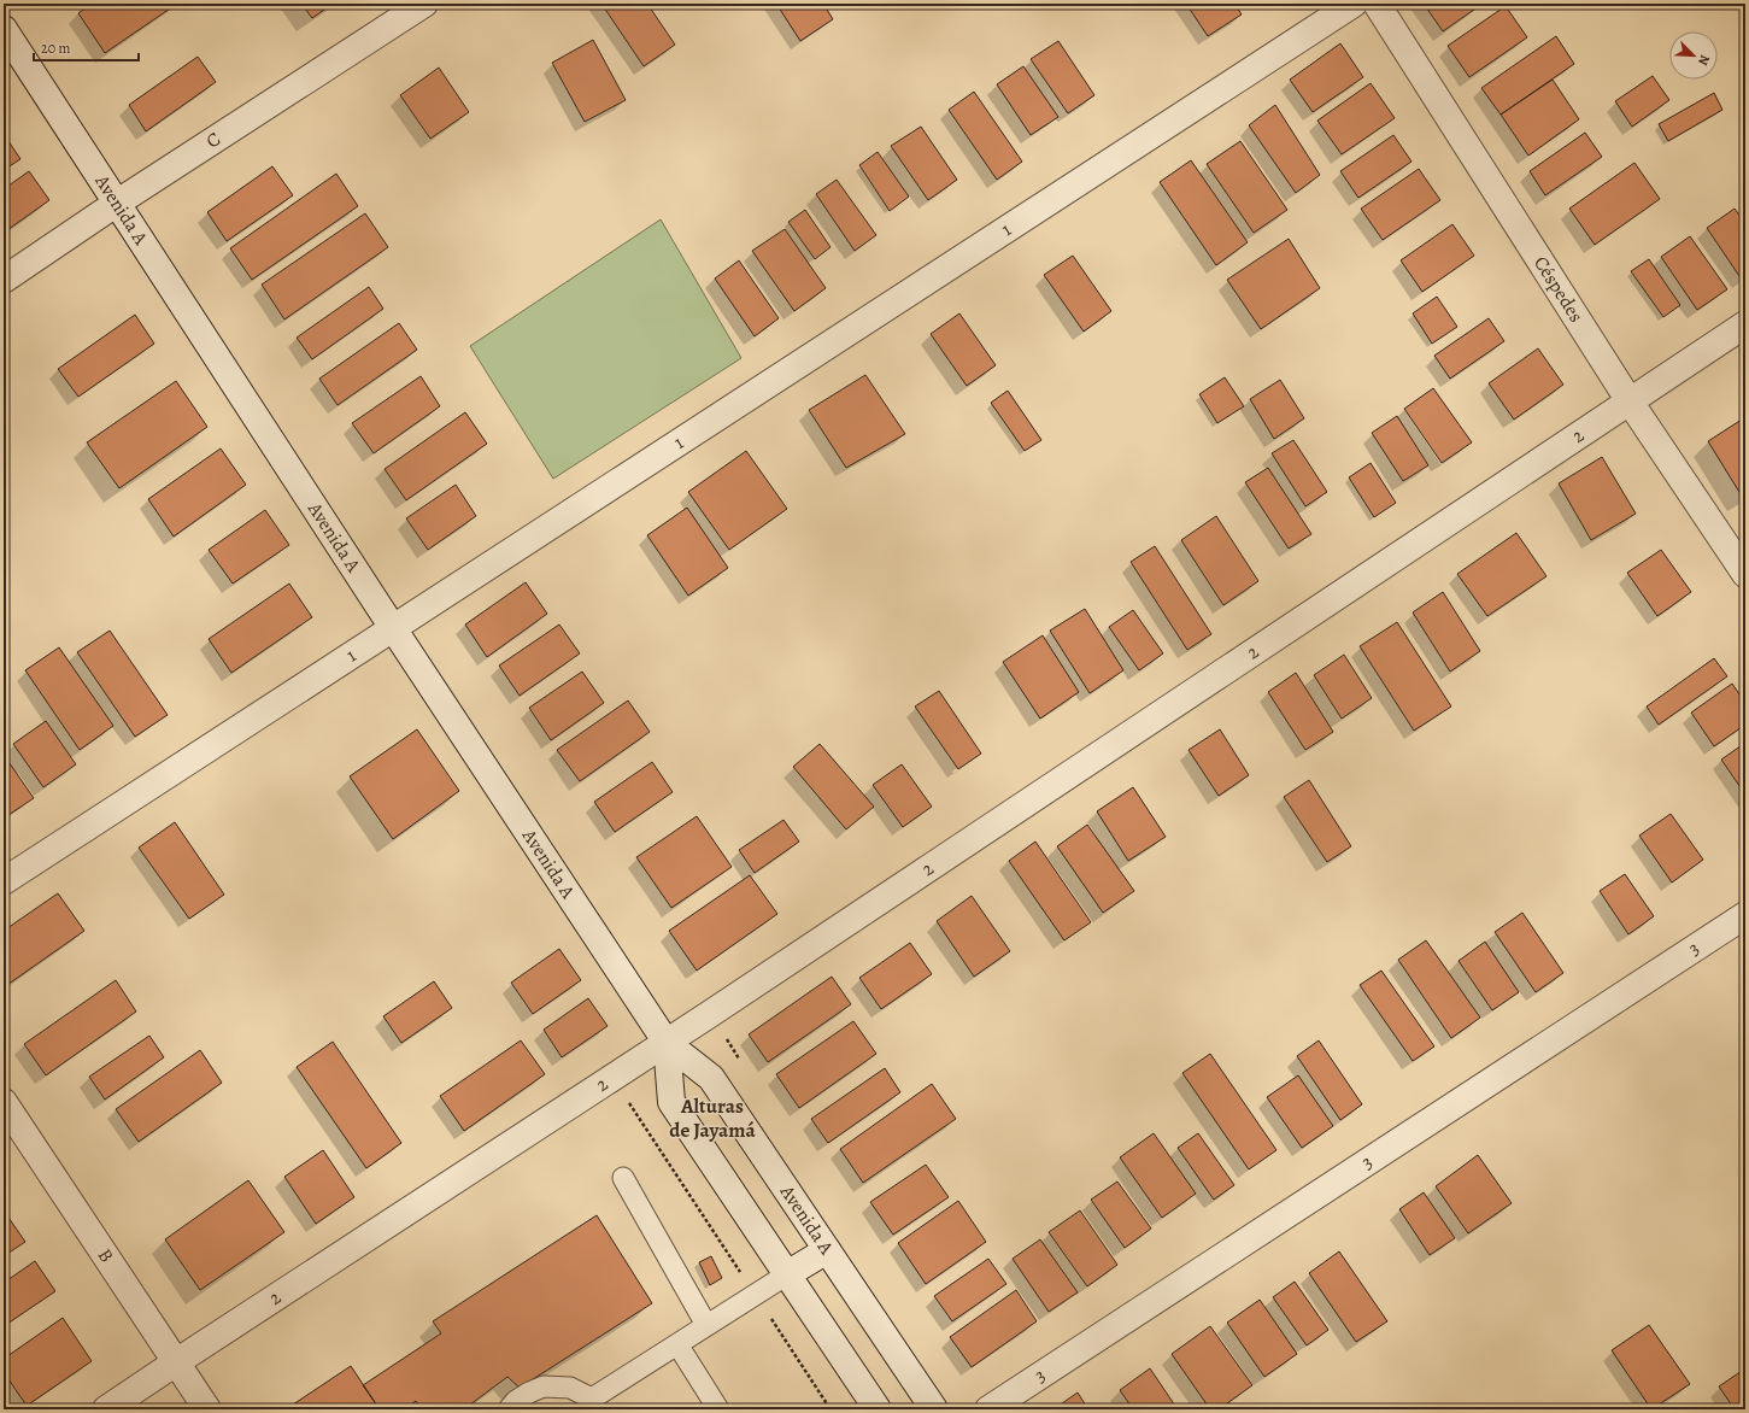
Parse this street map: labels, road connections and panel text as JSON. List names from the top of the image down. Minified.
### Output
{"streets":{"street":["C","Avenida A","1","Céspedes","2","3","B"]},"crossings":[["C","Avenida A"],["Avenida A","1"],["Avenida A","2"],["Céspedes","2"],["2","B"]],"districts":["Alturas de Jayamá"],"scale_bar":"20 m","north":"bottom right"}
